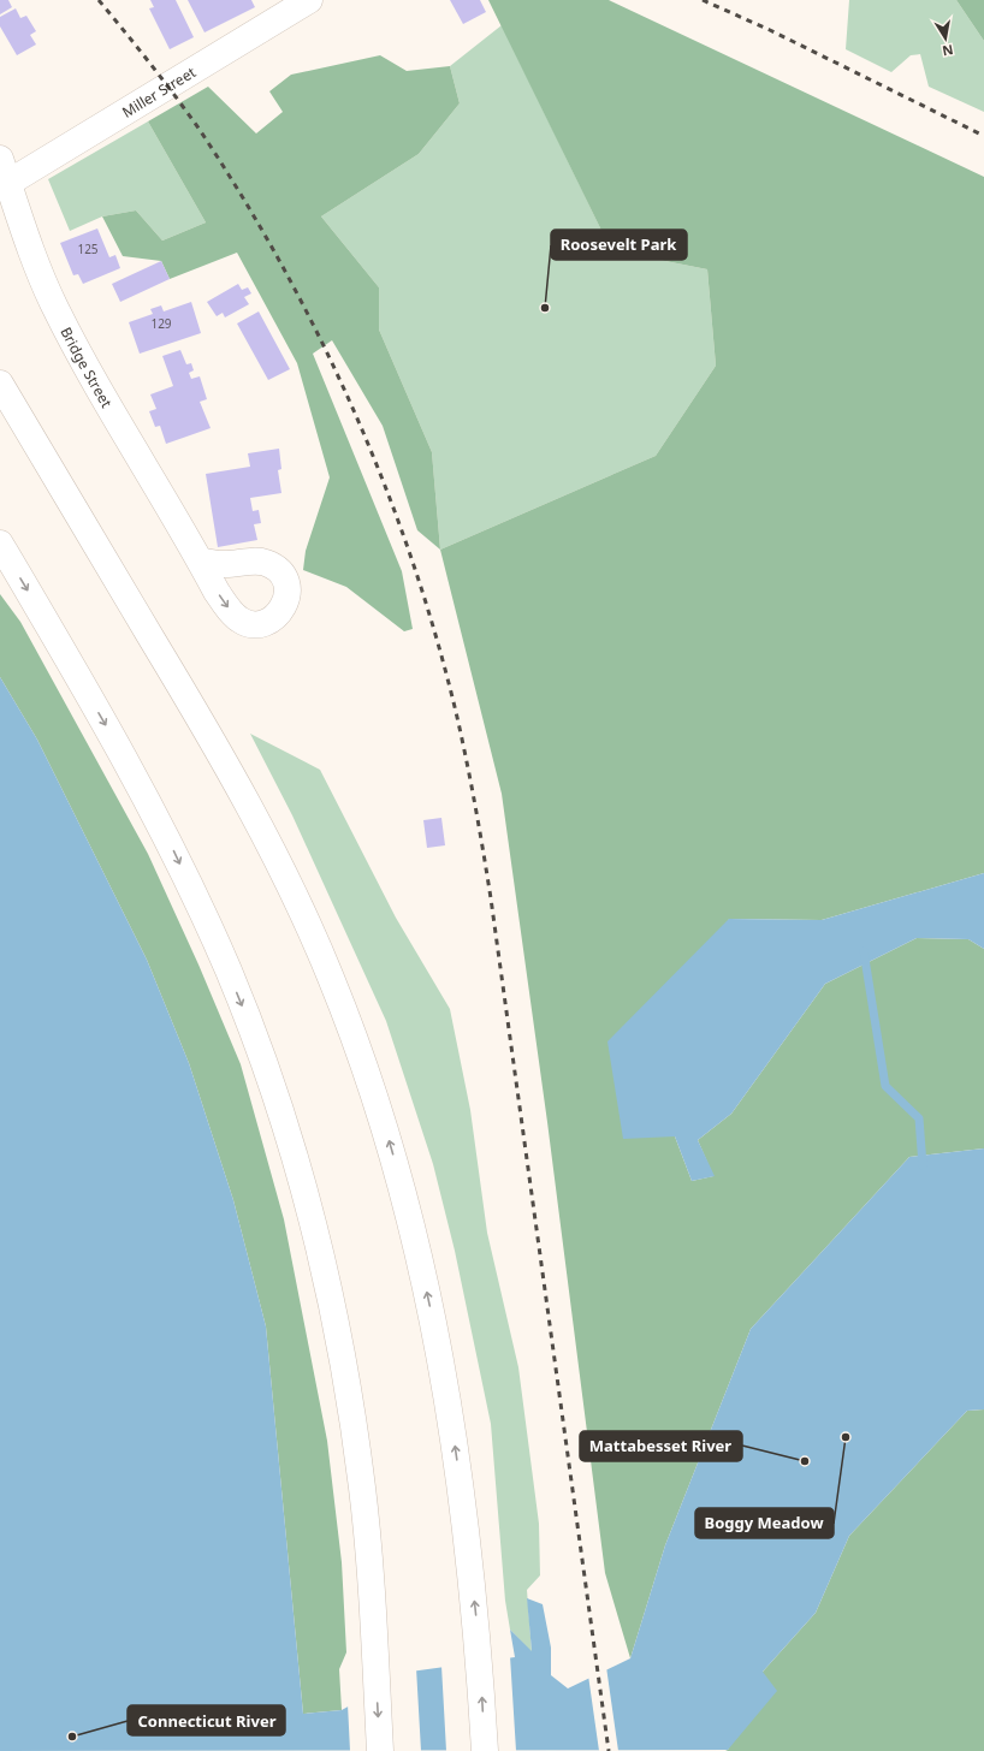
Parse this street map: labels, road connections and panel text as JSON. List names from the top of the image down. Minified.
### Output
{"streets":{"main road":["Miller Street","Bridge Street"]},"crossings":[["Miller Street","Bridge Street"]],"places":["Roosevelt Park","Boggy Meadow","Mattabesset River","Connecticut River"],"house_numbers":["125","129"],"north":"bottom"}
